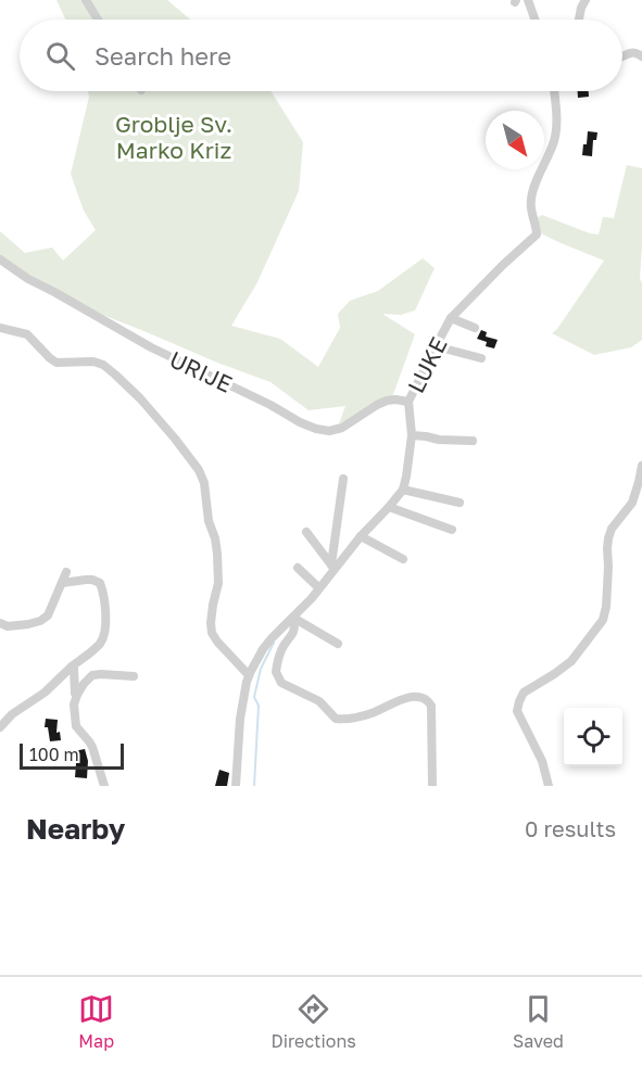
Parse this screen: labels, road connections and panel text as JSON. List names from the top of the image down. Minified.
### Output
{"streets":{"street":["LUKE","URIJE"]},"crossings":[["LUKE","URIJE"]],"parks":["Groblje Sv. Marko Kriz"],"scale_bar":"100 m","north":"bottom right","page":{"search":"Search here","scale":"100 m","heading":["Nearby","0 results"],"nav":["Map","Directions","Saved"]}}
